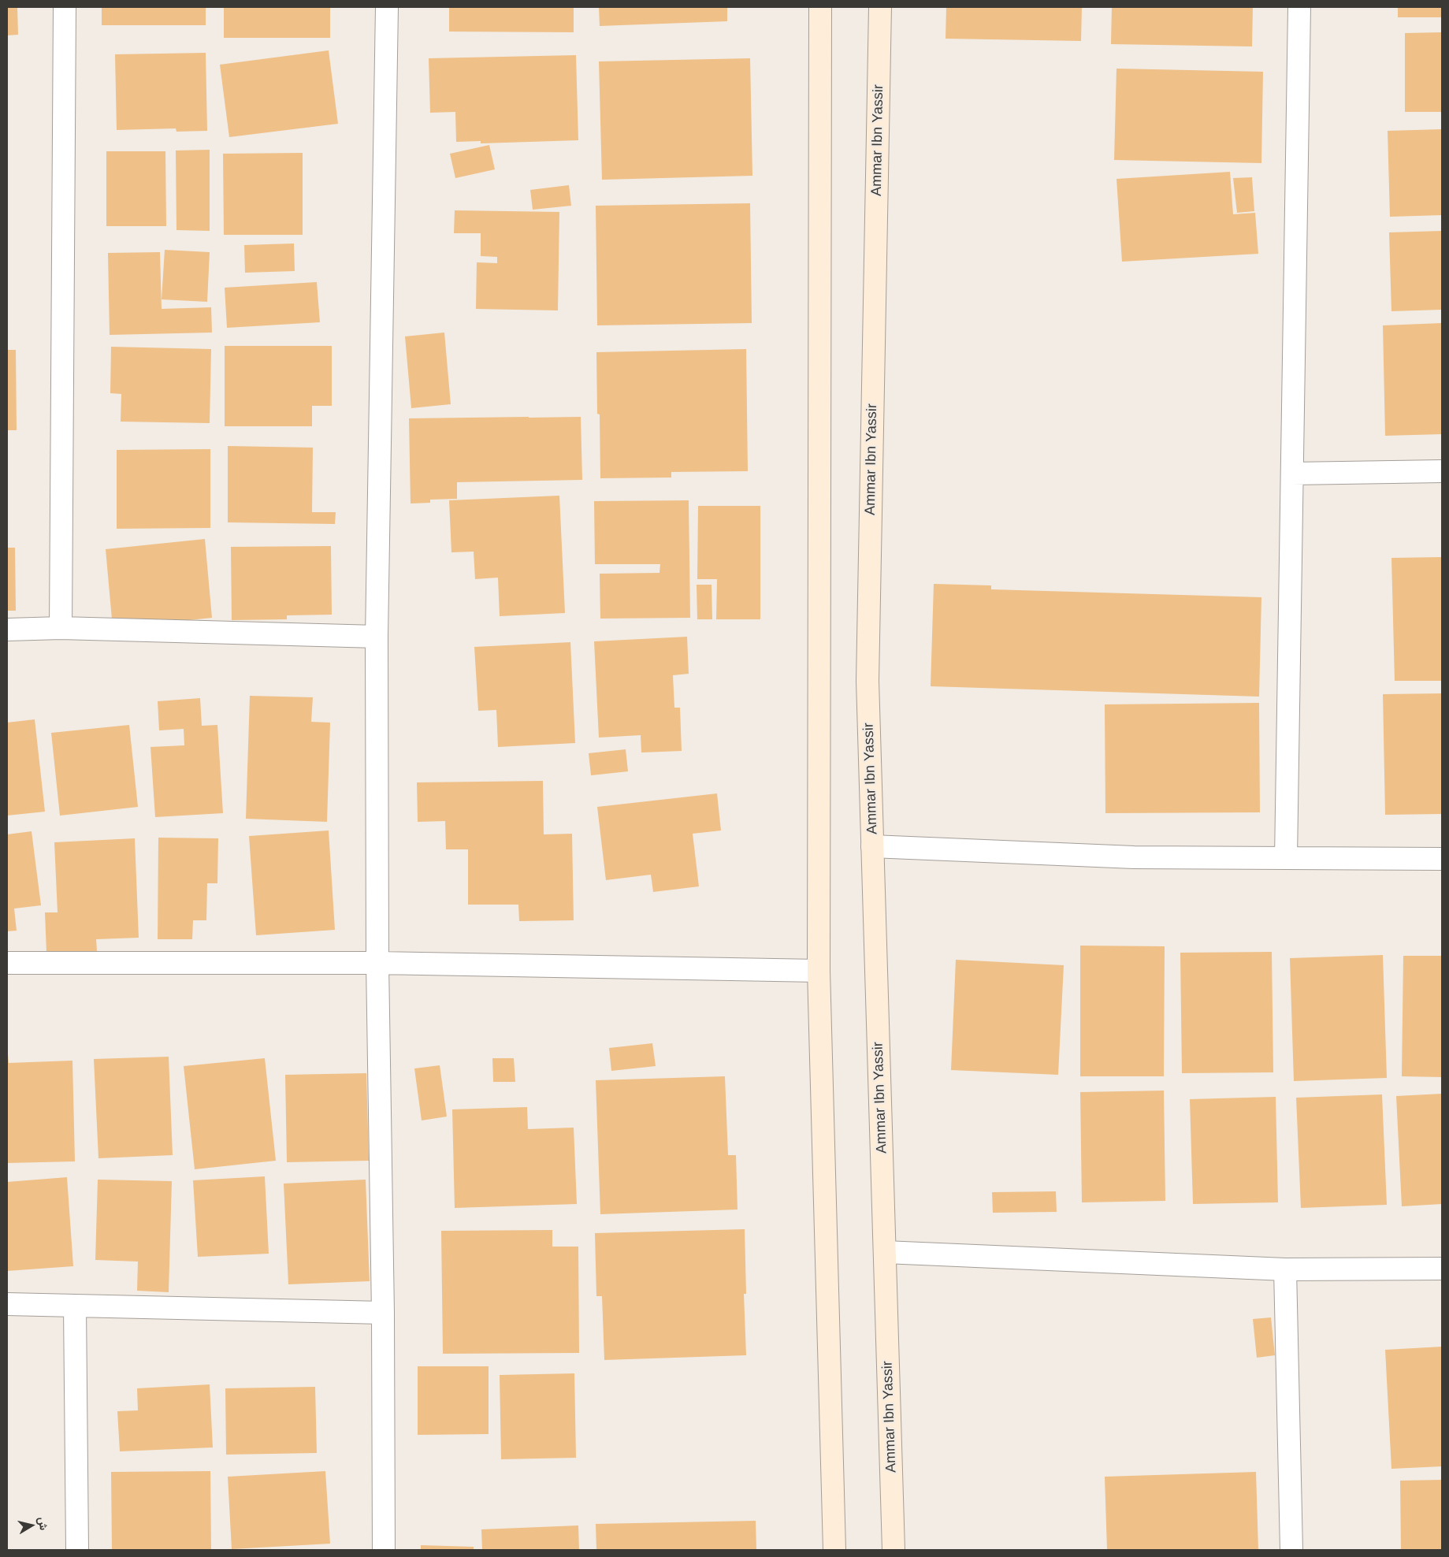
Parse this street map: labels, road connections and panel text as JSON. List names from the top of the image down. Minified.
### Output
{"streets":{"street":["Ammar Ibn Yassir"]},"north":"right"}
